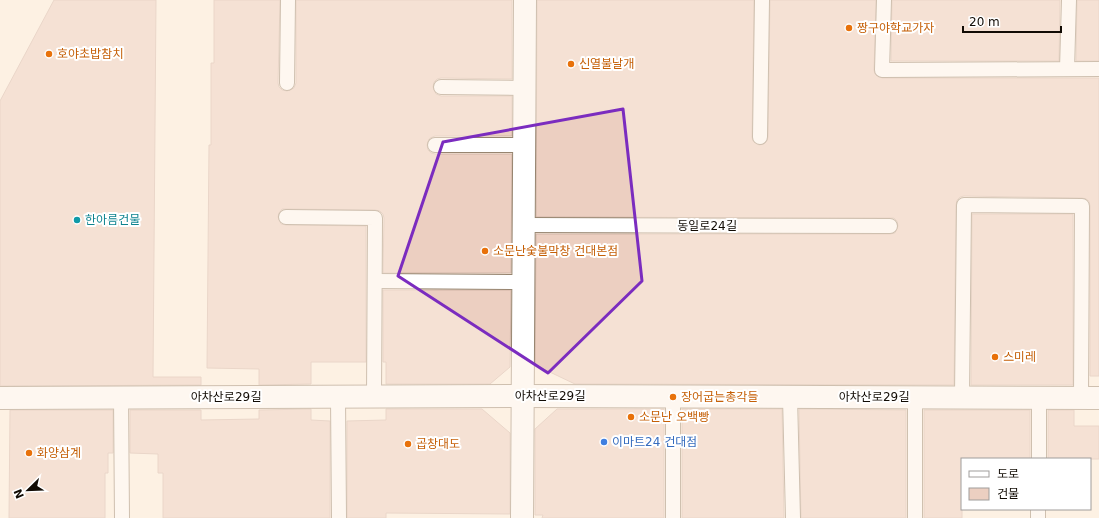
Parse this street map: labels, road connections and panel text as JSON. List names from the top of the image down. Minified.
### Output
{"streets":{"street":["아차산로29길"],"lane":["동일로24길"]},"places":["짱구야학교가자","호야초밥참치","신열불날개","한아름건물","소문난숯불막창 건대본점","스미레","장어굽는총각들","소문난 오백빵","이마트24 건대점","곱창대도","화양삼계"],"legend":["도로","건물"],"scale_bar":"20 m","north":"bottom left"}
